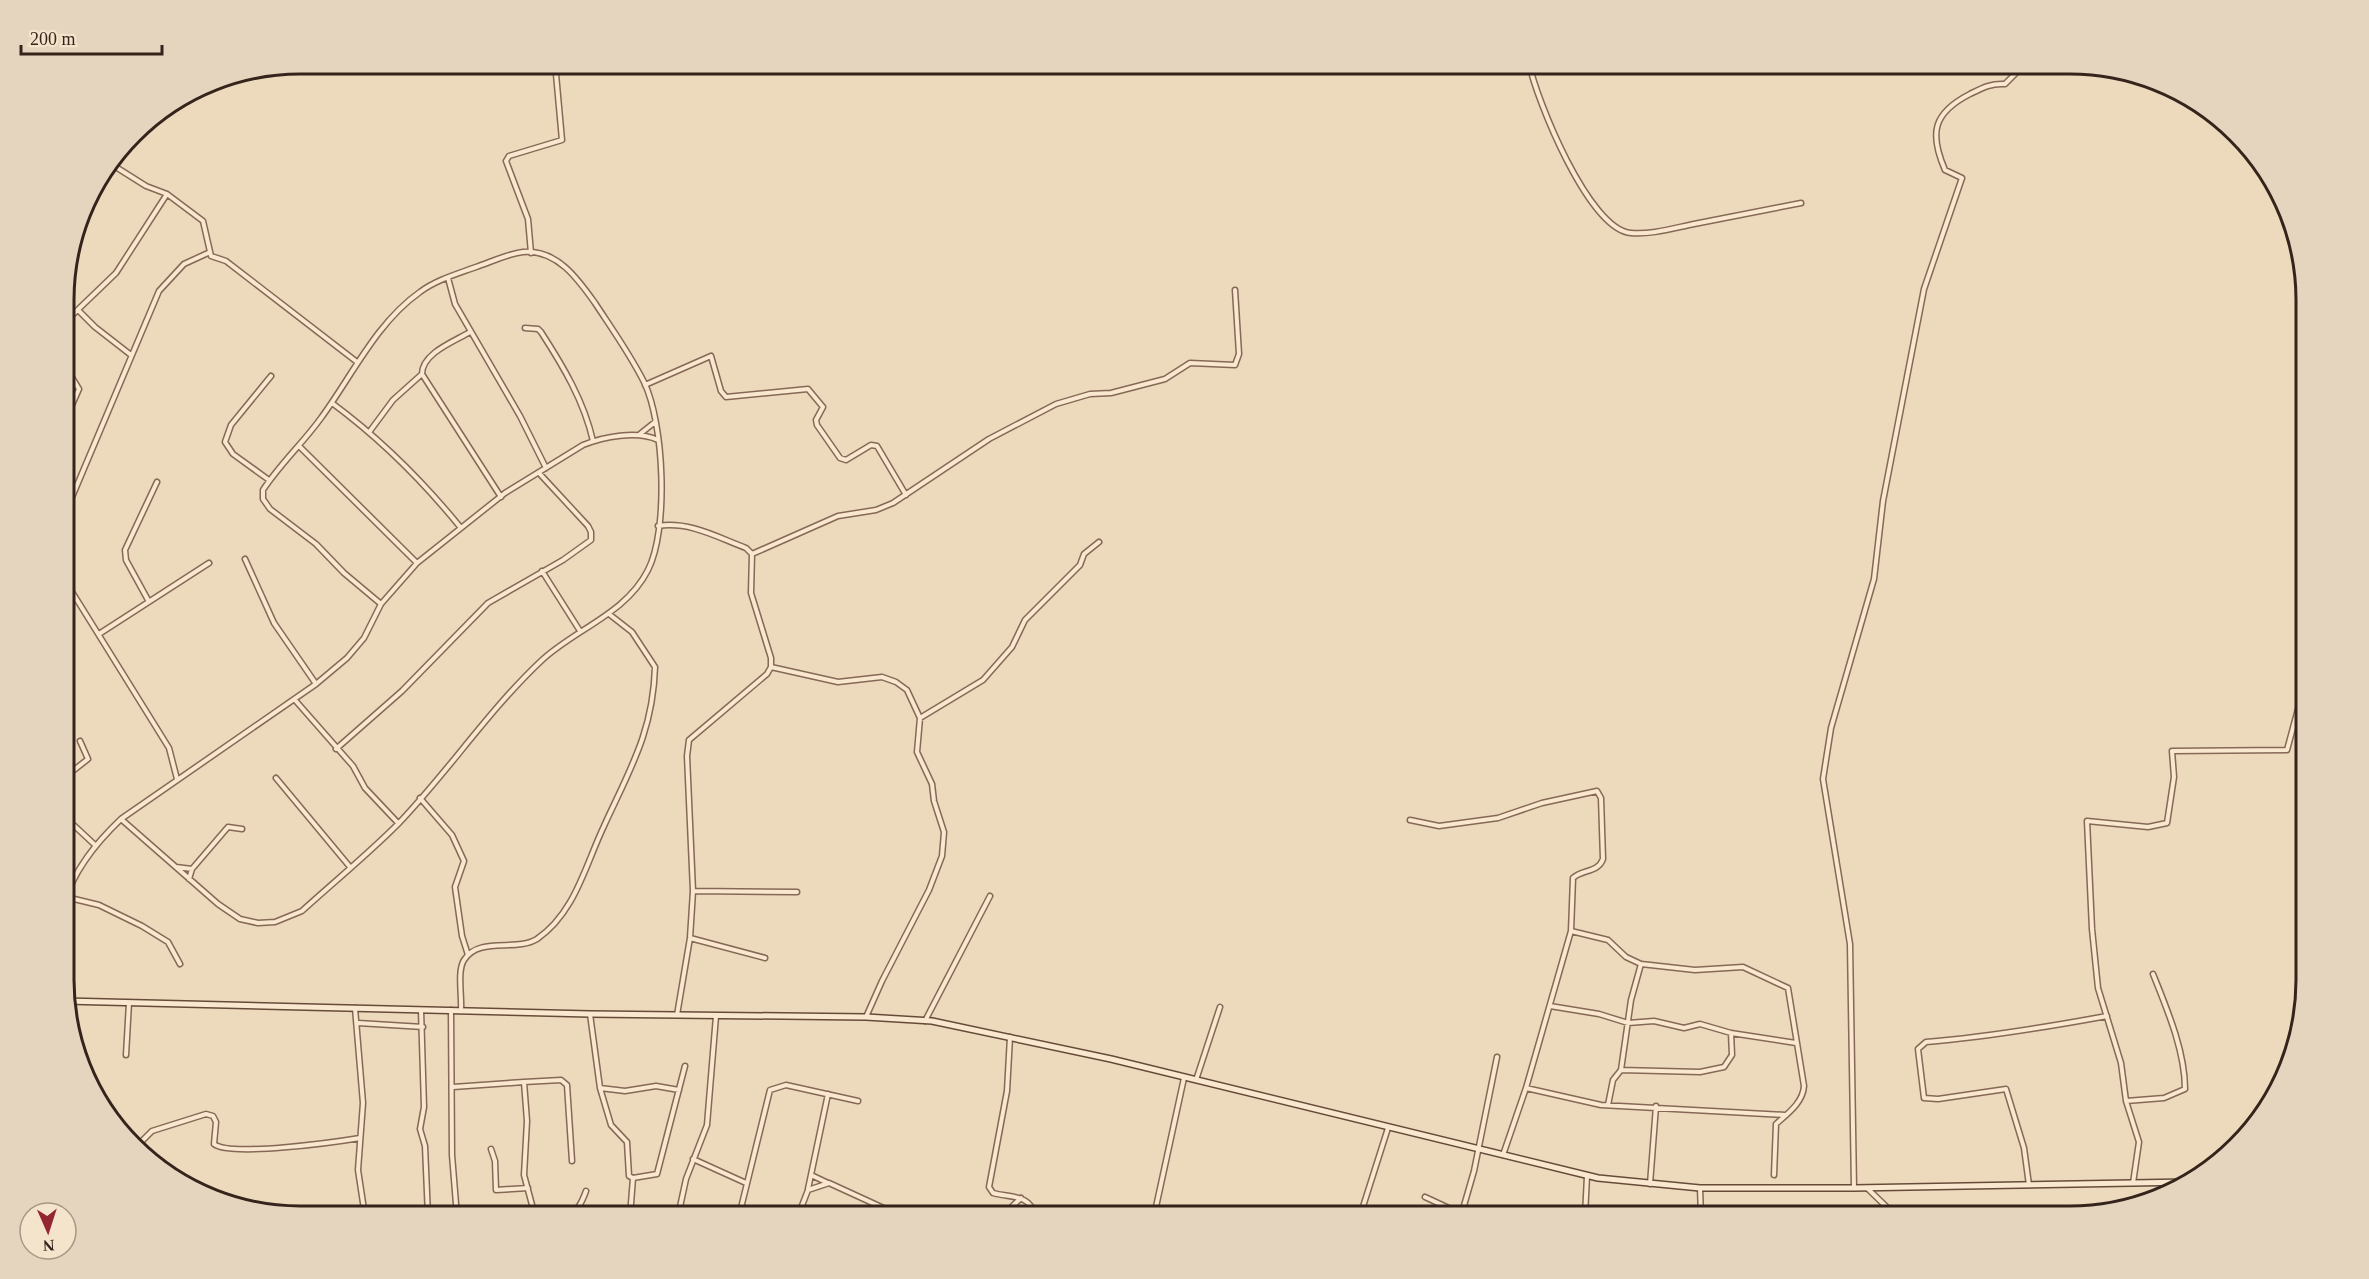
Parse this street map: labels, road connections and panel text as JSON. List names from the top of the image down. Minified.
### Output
{"scale_bar":"200 m","north":"bottom"}
